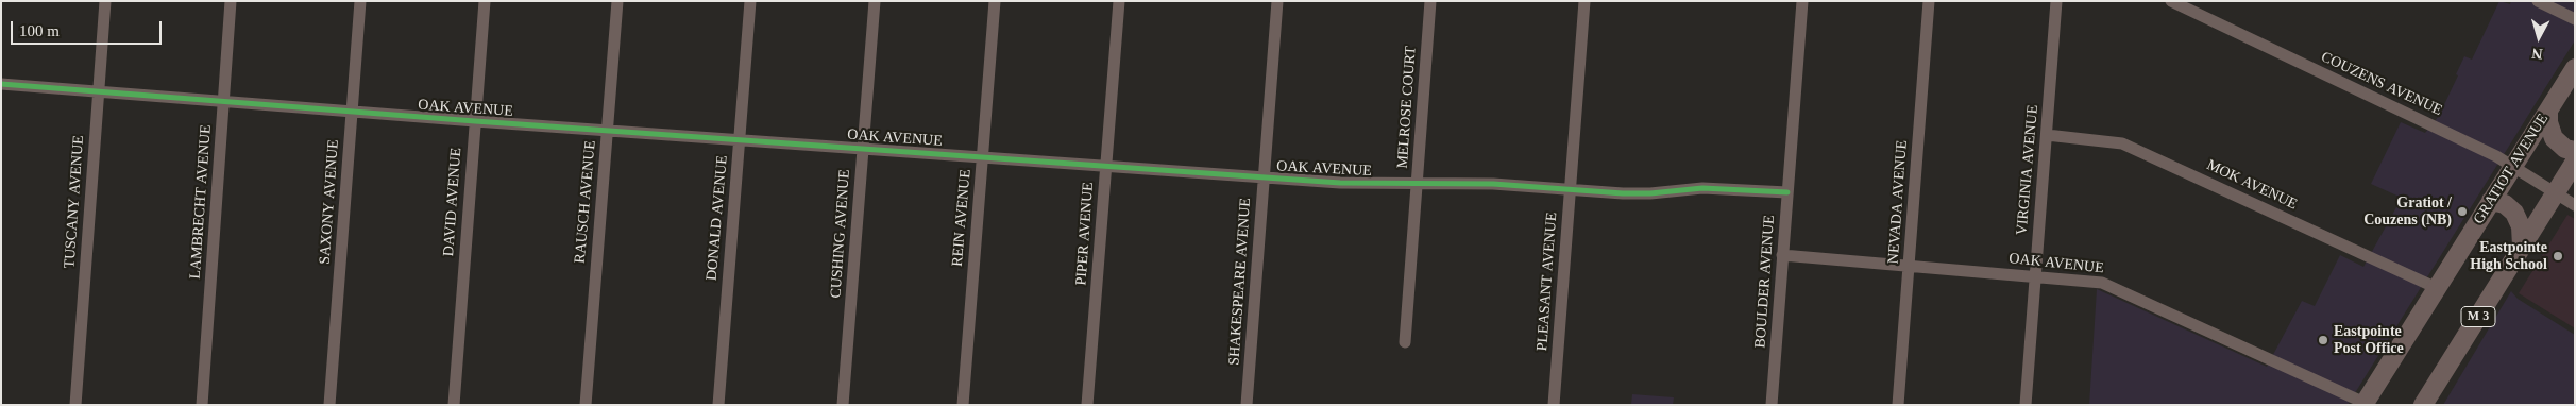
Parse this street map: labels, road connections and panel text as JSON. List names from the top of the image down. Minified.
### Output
{"streets":{"main road":["GRATIOT AVENUE","M 3"],"street":["COUZENS AVENUE","MELROSE COURT","OAK AVENUE","VIRGINIA AVENUE","MOK AVENUE","TUSCANY AVENUE","LAMBRECHT AVENUE","SAXONY AVENUE","DAVID AVENUE","RAUSCH AVENUE","NEVADA AVENUE","DONALD AVENUE","REIN AVENUE","CUSHING AVENUE","PIPER AVENUE","SHAKESPEARE AVENUE","PLEASANT AVENUE","BOULDER AVENUE"]},"crossings":[["COUZENS AVENUE","GRATIOT AVENUE"],["COUZENS AVENUE","M 3"],["MELROSE COURT","OAK AVENUE"],["OAK AVENUE","GRATIOT AVENUE"],["OAK AVENUE","VIRGINIA AVENUE"],["OAK AVENUE","TUSCANY AVENUE"],["OAK AVENUE","LAMBRECHT AVENUE"],["OAK AVENUE","SAXONY AVENUE"],["OAK AVENUE","DAVID AVENUE"],["OAK AVENUE","RAUSCH AVENUE"],["OAK AVENUE","NEVADA AVENUE"],["OAK AVENUE","DONALD AVENUE"],["OAK AVENUE","REIN AVENUE"],["OAK AVENUE","CUSHING AVENUE"],["OAK AVENUE","PIPER AVENUE"],["OAK AVENUE","SHAKESPEARE AVENUE"],["OAK AVENUE","PLEASANT AVENUE"],["OAK AVENUE","BOULDER AVENUE"],["GRATIOT AVENUE","MOK AVENUE"],["VIRGINIA AVENUE","MOK AVENUE"]],"places":["Gratiot / Couzens (NB)","Eastpointe High School","Eastpointe Post Office"],"scale_bar":"100 m","north":"bottom"}
